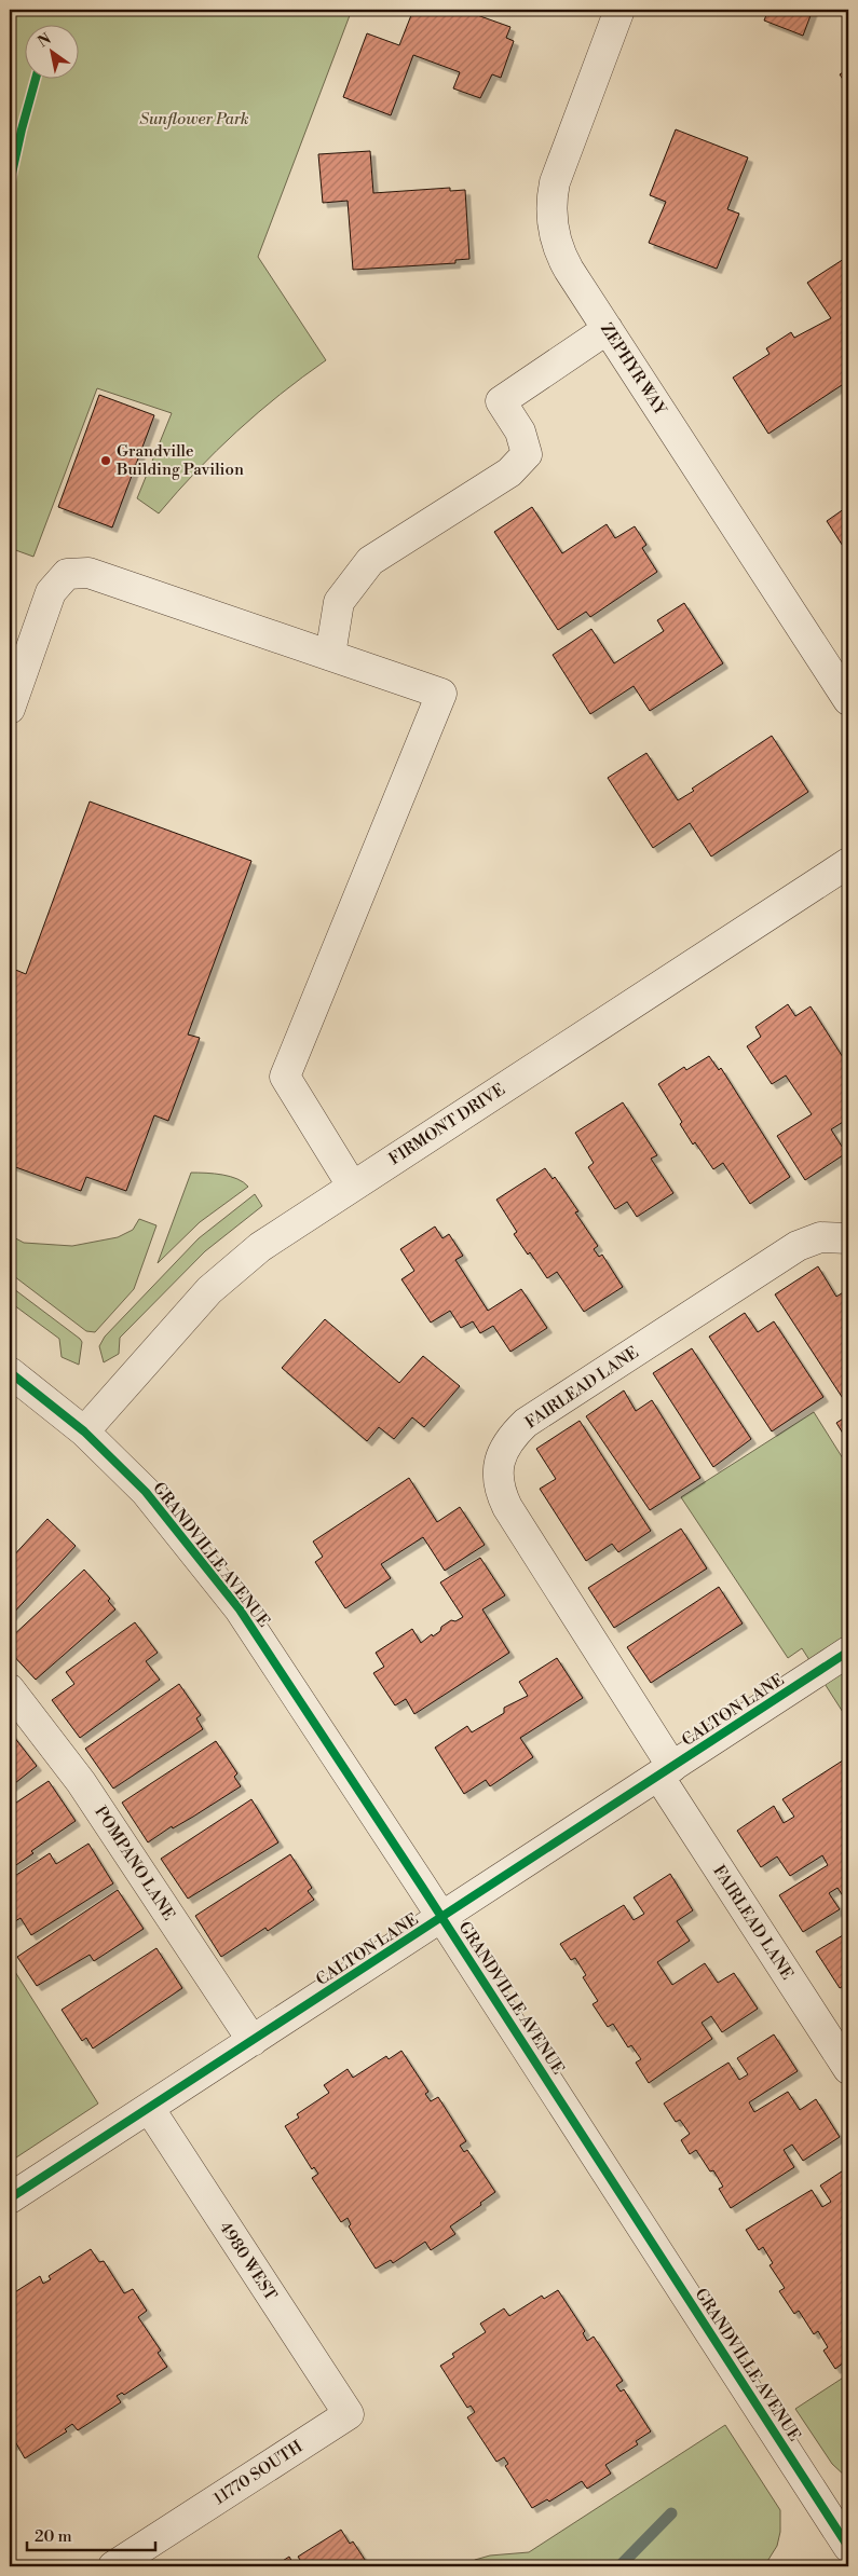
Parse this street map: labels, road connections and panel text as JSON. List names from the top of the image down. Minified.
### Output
{"streets":{"street":["ZEPHYR WAY","FIRMONT DRIVE","FAIRLEAD LANE","GRANDVILLE AVENUE","CALTON LANE","POMPANO LANE","4980 WEST","11770 SOUTH"]},"crossings":[["FIRMONT DRIVE","GRANDVILLE AVENUE"],["FAIRLEAD LANE","CALTON LANE"],["GRANDVILLE AVENUE","CALTON LANE"],["CALTON LANE","POMPANO LANE"],["CALTON LANE","4980 WEST"],["4980 WEST","11770 SOUTH"]],"parks":["Sunflower Park"],"places":["Grandville Building Pavilion"],"scale_bar":"20 m","north":"top left"}
